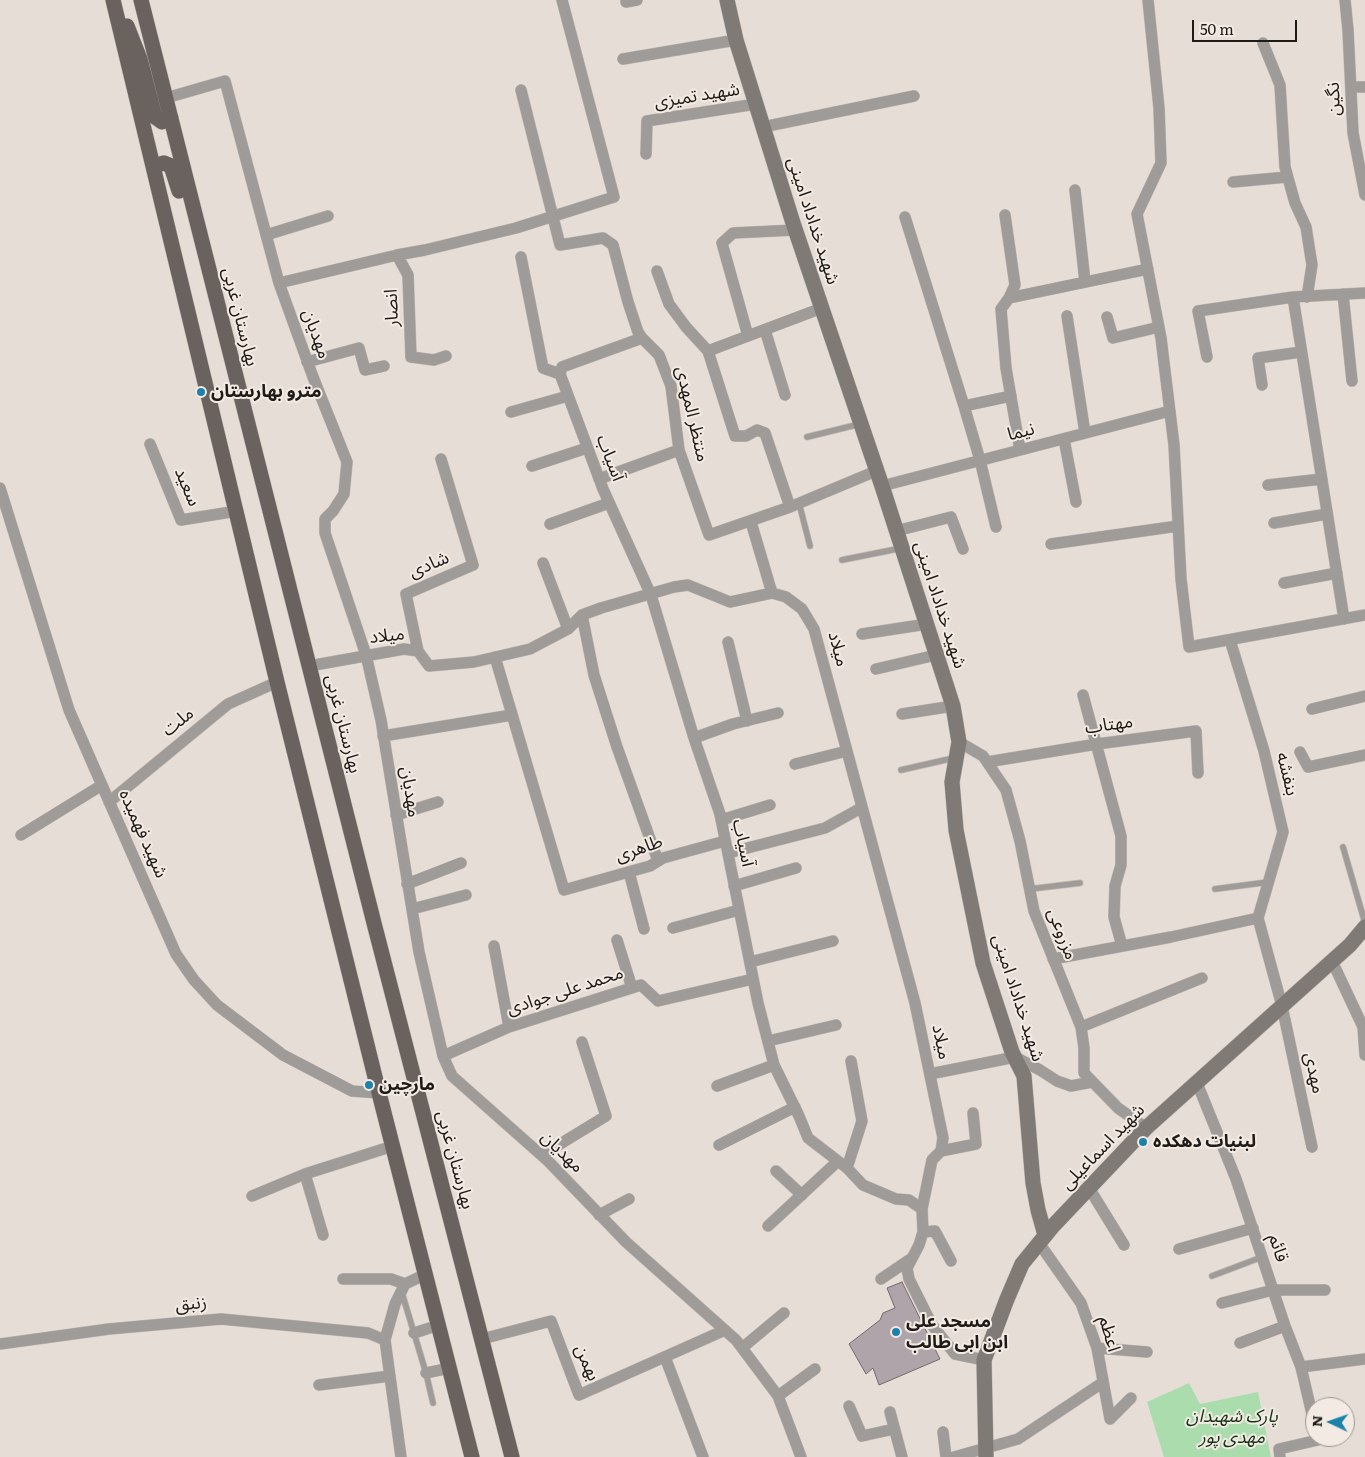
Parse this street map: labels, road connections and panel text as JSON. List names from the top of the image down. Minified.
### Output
{"streets":{"main road":["بهارستان غربی"],"street":["شهید تمیزی","نگین","شهید خداداد امینی","انصار","مهدیان","منتظر المهدی","نیما","آسیاب","سعید","شادی","میلاد","ملت","مهتاب","بنفشه","شهید فهمیده","طاهری","مزروعی","محمد علی جوادی","مهدی","شهید اسماعیلی","قائم","زنبق","اعظم","بهمن"]},"crossings":[["شهید تمیزی","شهید خداداد امینی"],["شهید خداداد امینی","منتظر المهدی"],["شهید خداداد امینی","نیما"],["شهید خداداد امینی","مزروعی"],["شهید خداداد امینی","شهید اسماعیلی"],["شهید خداداد امینی","اعظم"],["بهارستان غربی","مهدیان"],["بهارستان غربی","میلاد"],["بهارستان غربی","بهمن"],["مهدیان","میلاد"],["مهدیان","محمد علی جوادی"],["مهدیان","بهمن"],["آسیاب","میلاد"],["آسیاب","طاهری"],["آسیاب","محمد علی جوادی"],["شادی","میلاد"],["ملت","شهید فهمیده"],["مهتاب","مزروعی"],["بنفشه","مهدی"],["مزروعی","شهید اسماعیلی"],["مهدی","شهید اسماعیلی"],["شهید اسماعیلی","قائم"],["شهید اسماعیلی","اعظم"]],"parks":["پارک شهیدان مهدی پور"],"places":["مترو بهارستان","مارچین","لبنیات دهکده","مسجد علی ابن ابی طالب"],"scale_bar":"50 m","north":"left"}
